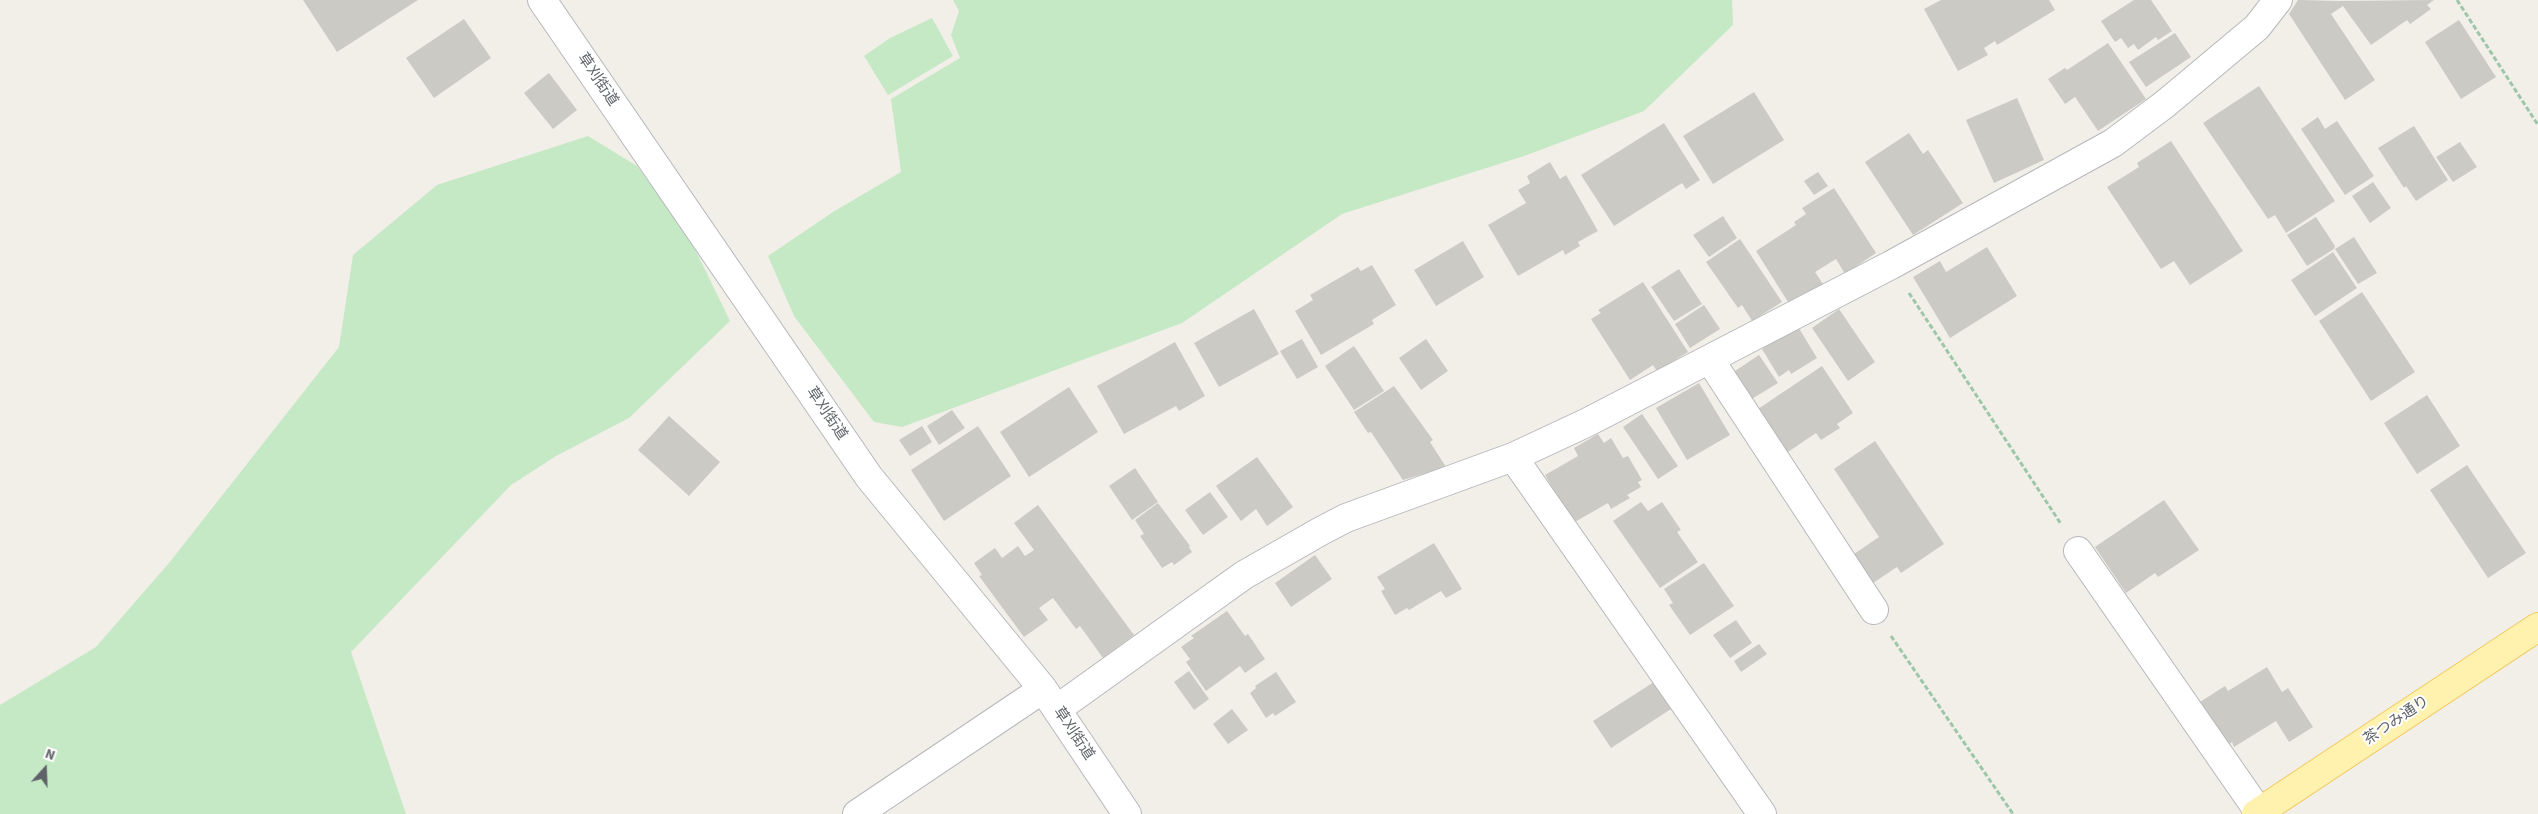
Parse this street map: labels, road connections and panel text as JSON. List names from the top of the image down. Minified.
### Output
{"streets":{"main road":["茶つみ通り"],"street":["草刈街道"]},"north":"top"}
